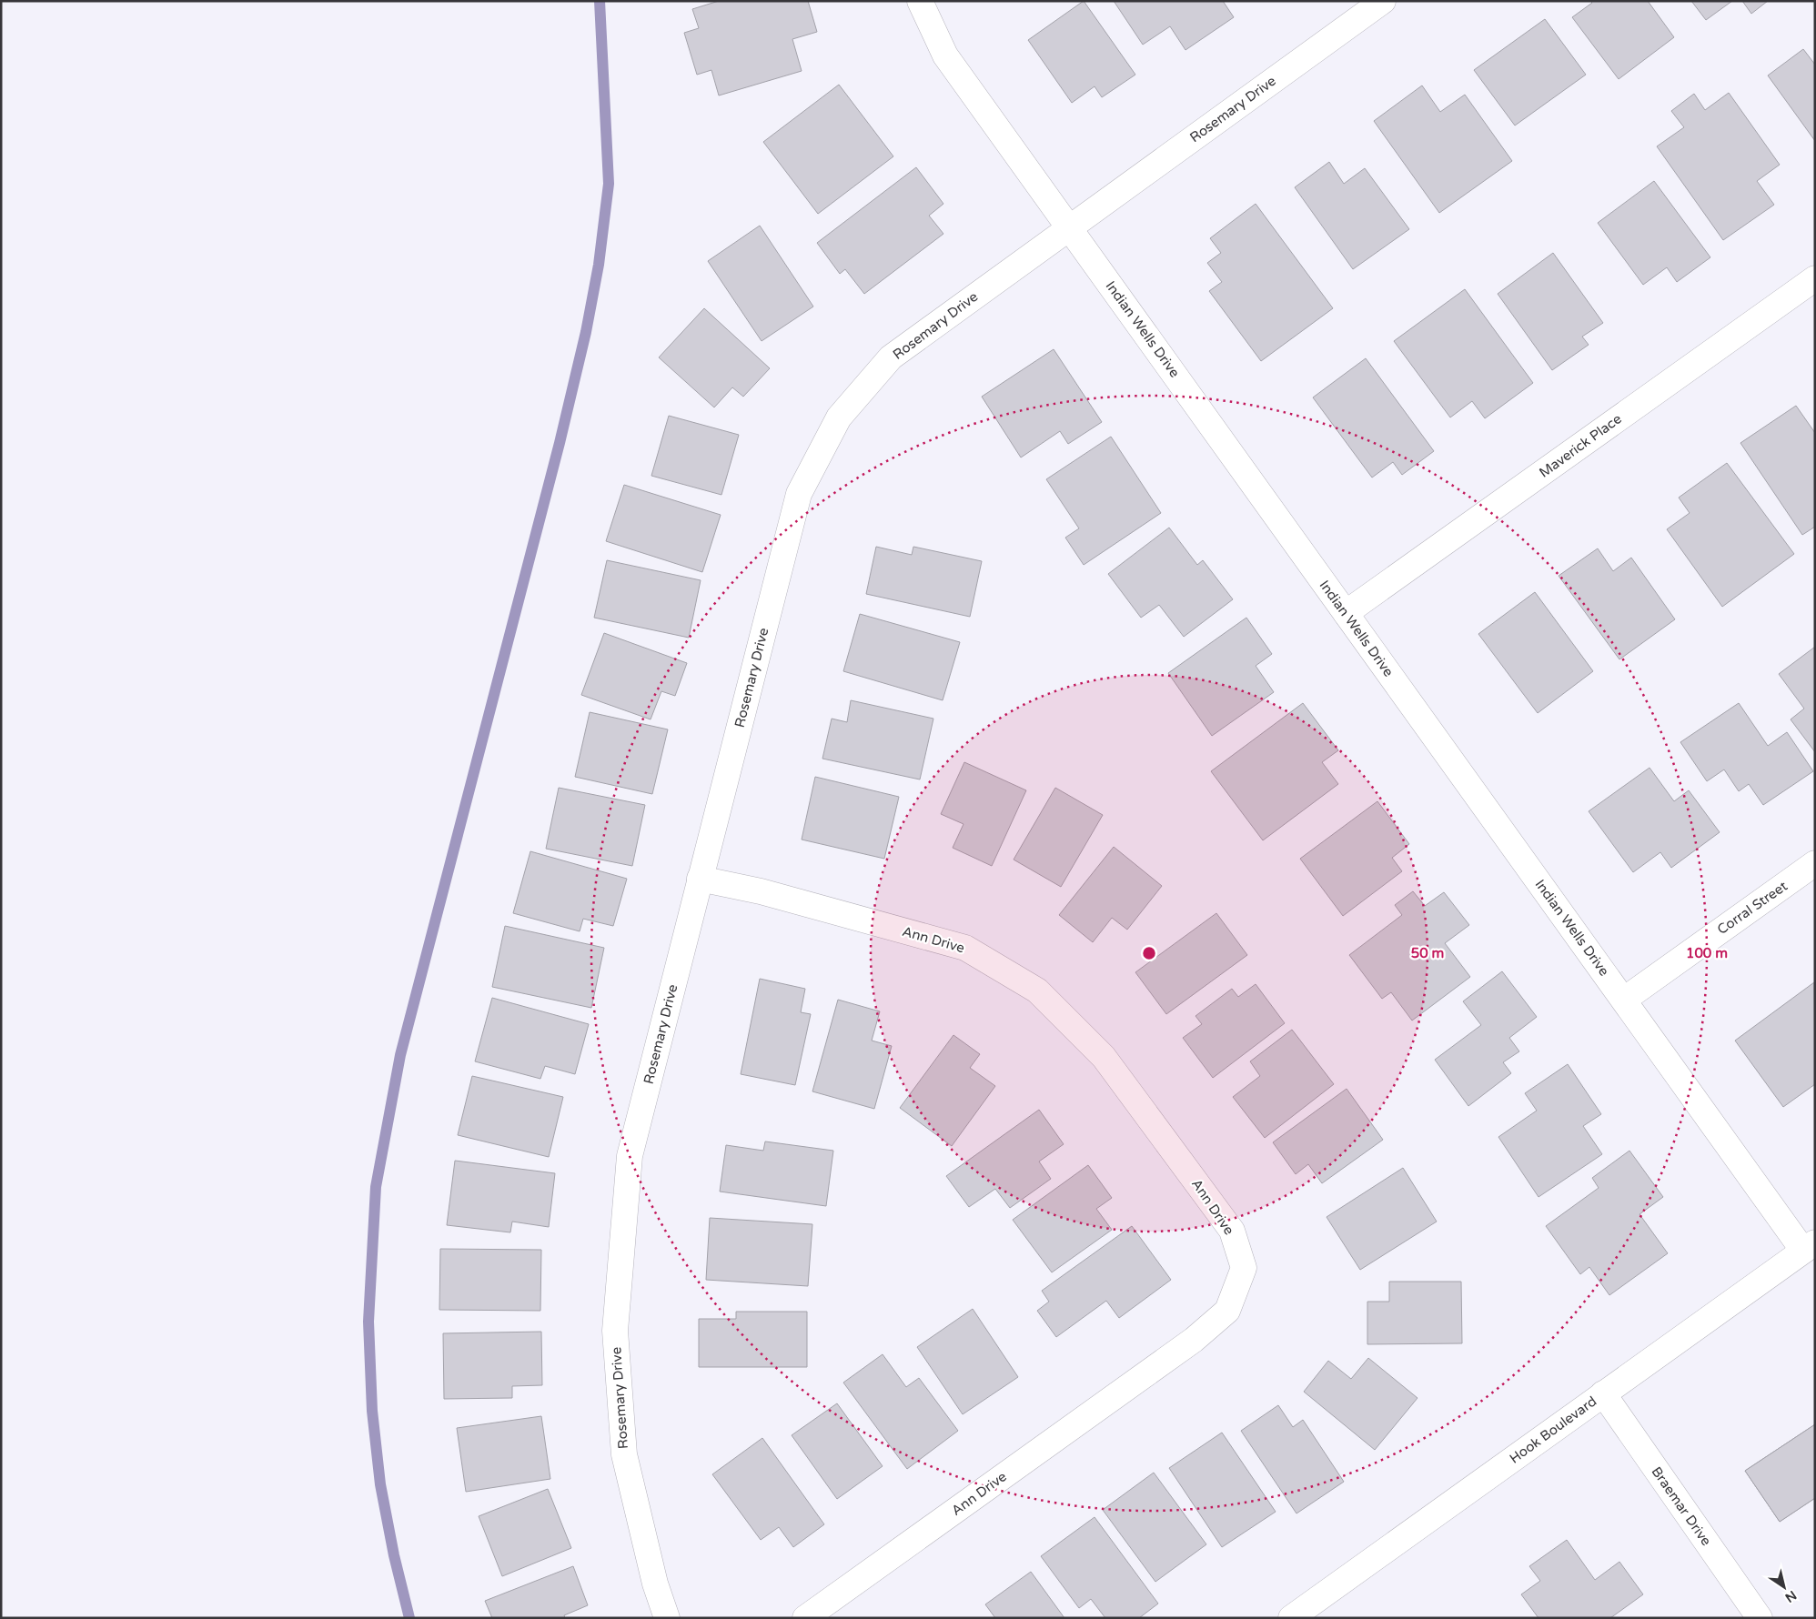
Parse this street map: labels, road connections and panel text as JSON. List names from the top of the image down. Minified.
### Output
{"streets":{"street":["Rosemary Drive","Indian Wells Drive","Maverick Place","Corral Street","Ann Drive","Hook Boulevard","Braemar Drive"]},"crossings":[["Rosemary Drive","Indian Wells Drive"],["Rosemary Drive","Ann Drive"],["Indian Wells Drive","Maverick Place"],["Indian Wells Drive","Corral Street"],["Indian Wells Drive","Hook Boulevard"],["Hook Boulevard","Braemar Drive"]],"north":"bottom right","rings":["50 m","100 m"]}
